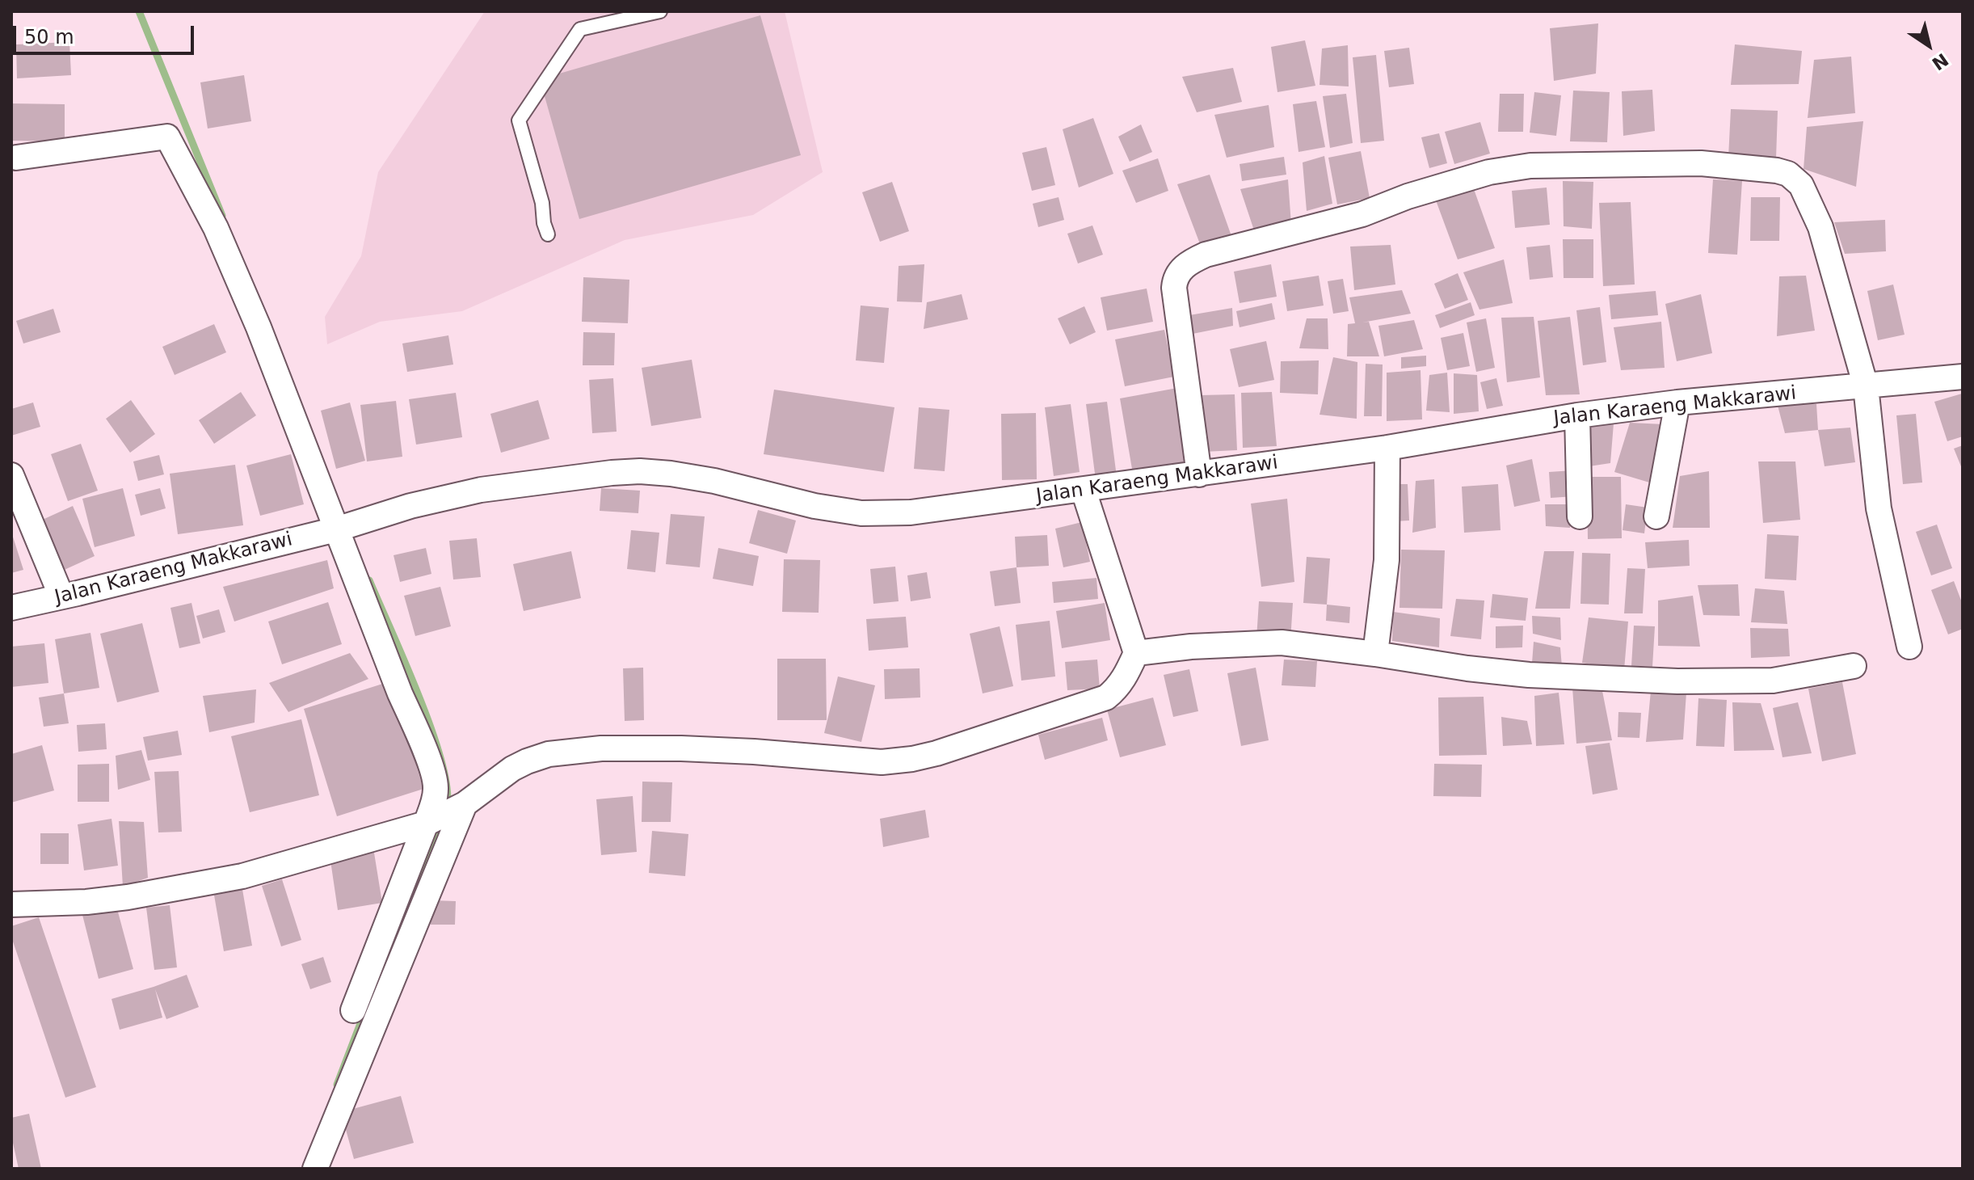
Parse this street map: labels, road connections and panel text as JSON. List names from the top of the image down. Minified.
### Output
{"streets":{"street":["Jalan Karaeng Makkarawi"]},"scale_bar":"50 m","north":"bottom right"}
